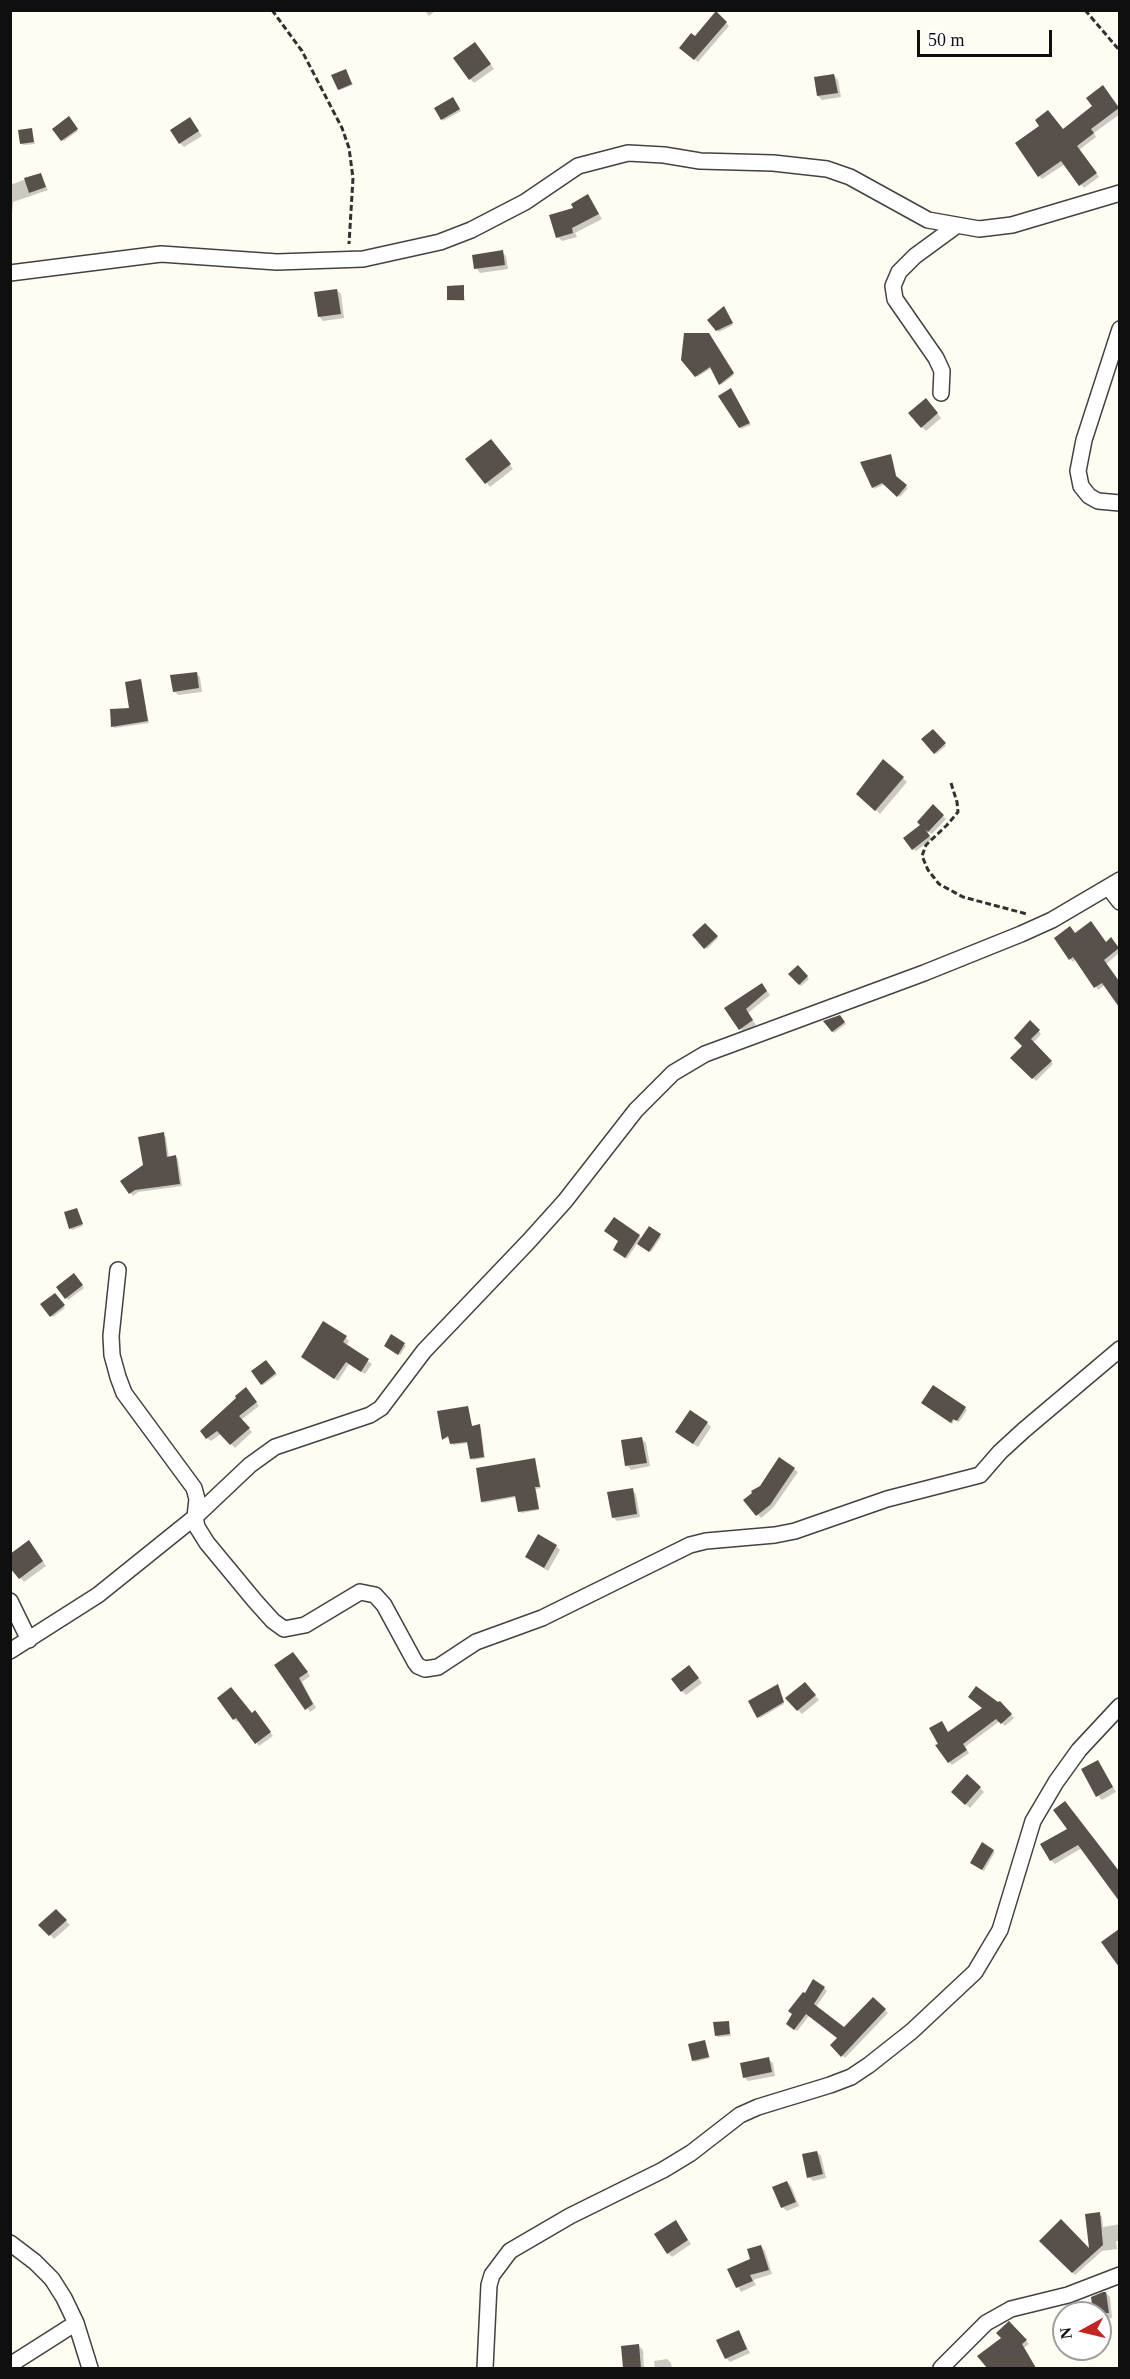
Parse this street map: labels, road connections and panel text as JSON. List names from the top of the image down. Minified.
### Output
{"scale_bar":"50 m","north":"left"}
